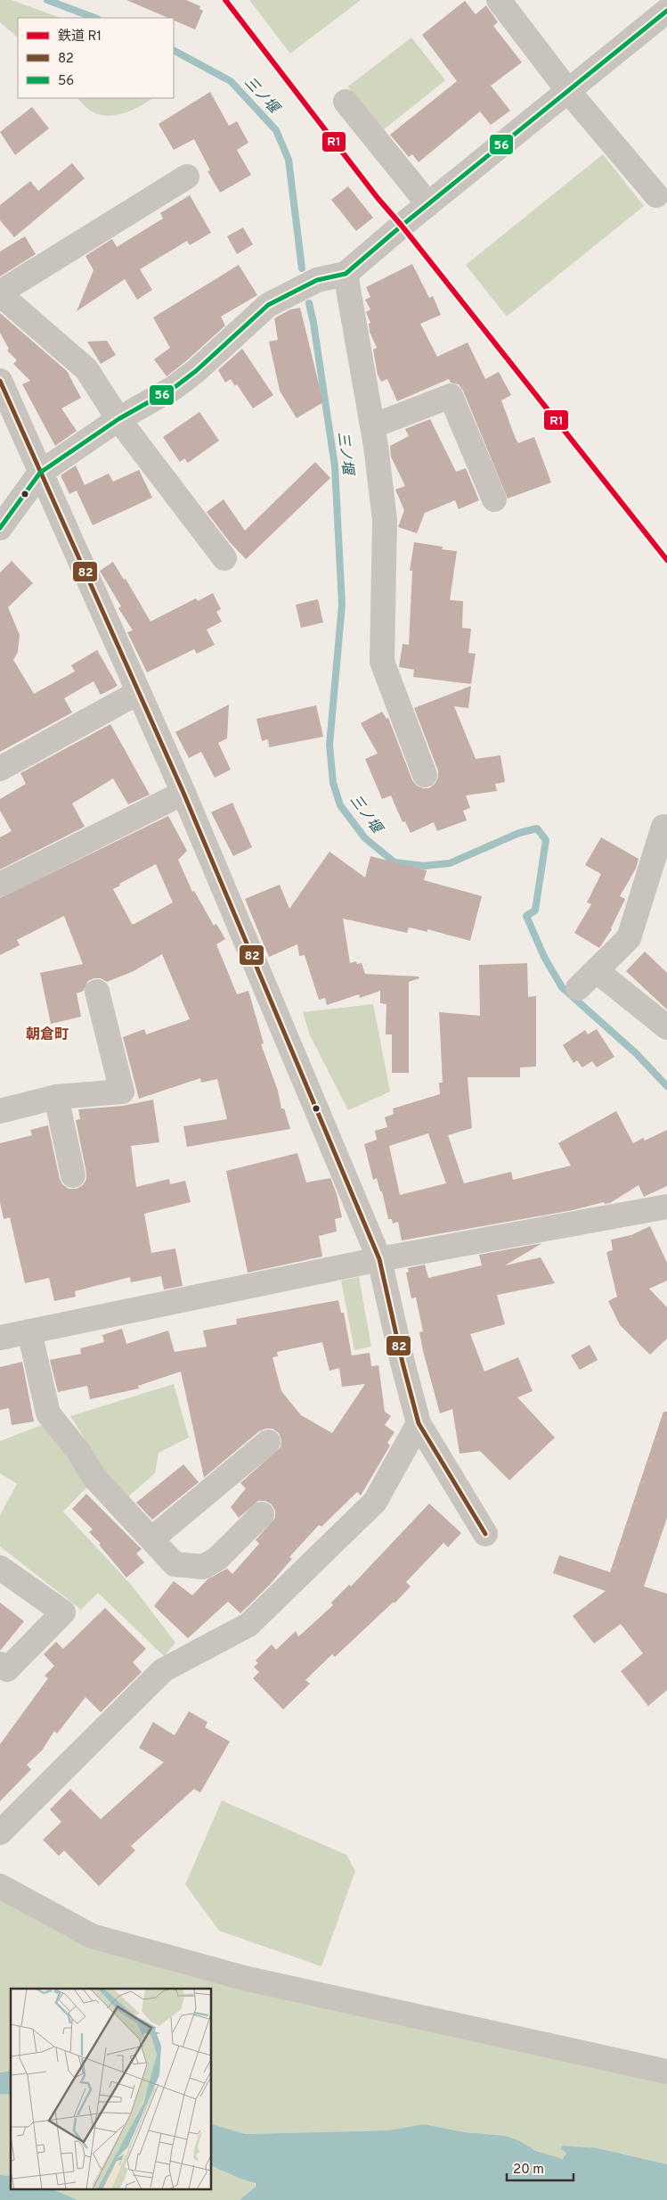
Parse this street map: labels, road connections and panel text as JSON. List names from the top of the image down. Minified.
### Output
{"districts":["朝倉町"],"water":["三ノ堰"],"lines":["rail line R1","transit line 56","transit line 82"],"legend":["鉄道 R1","82","56"],"scale_bar":"20 m"}
